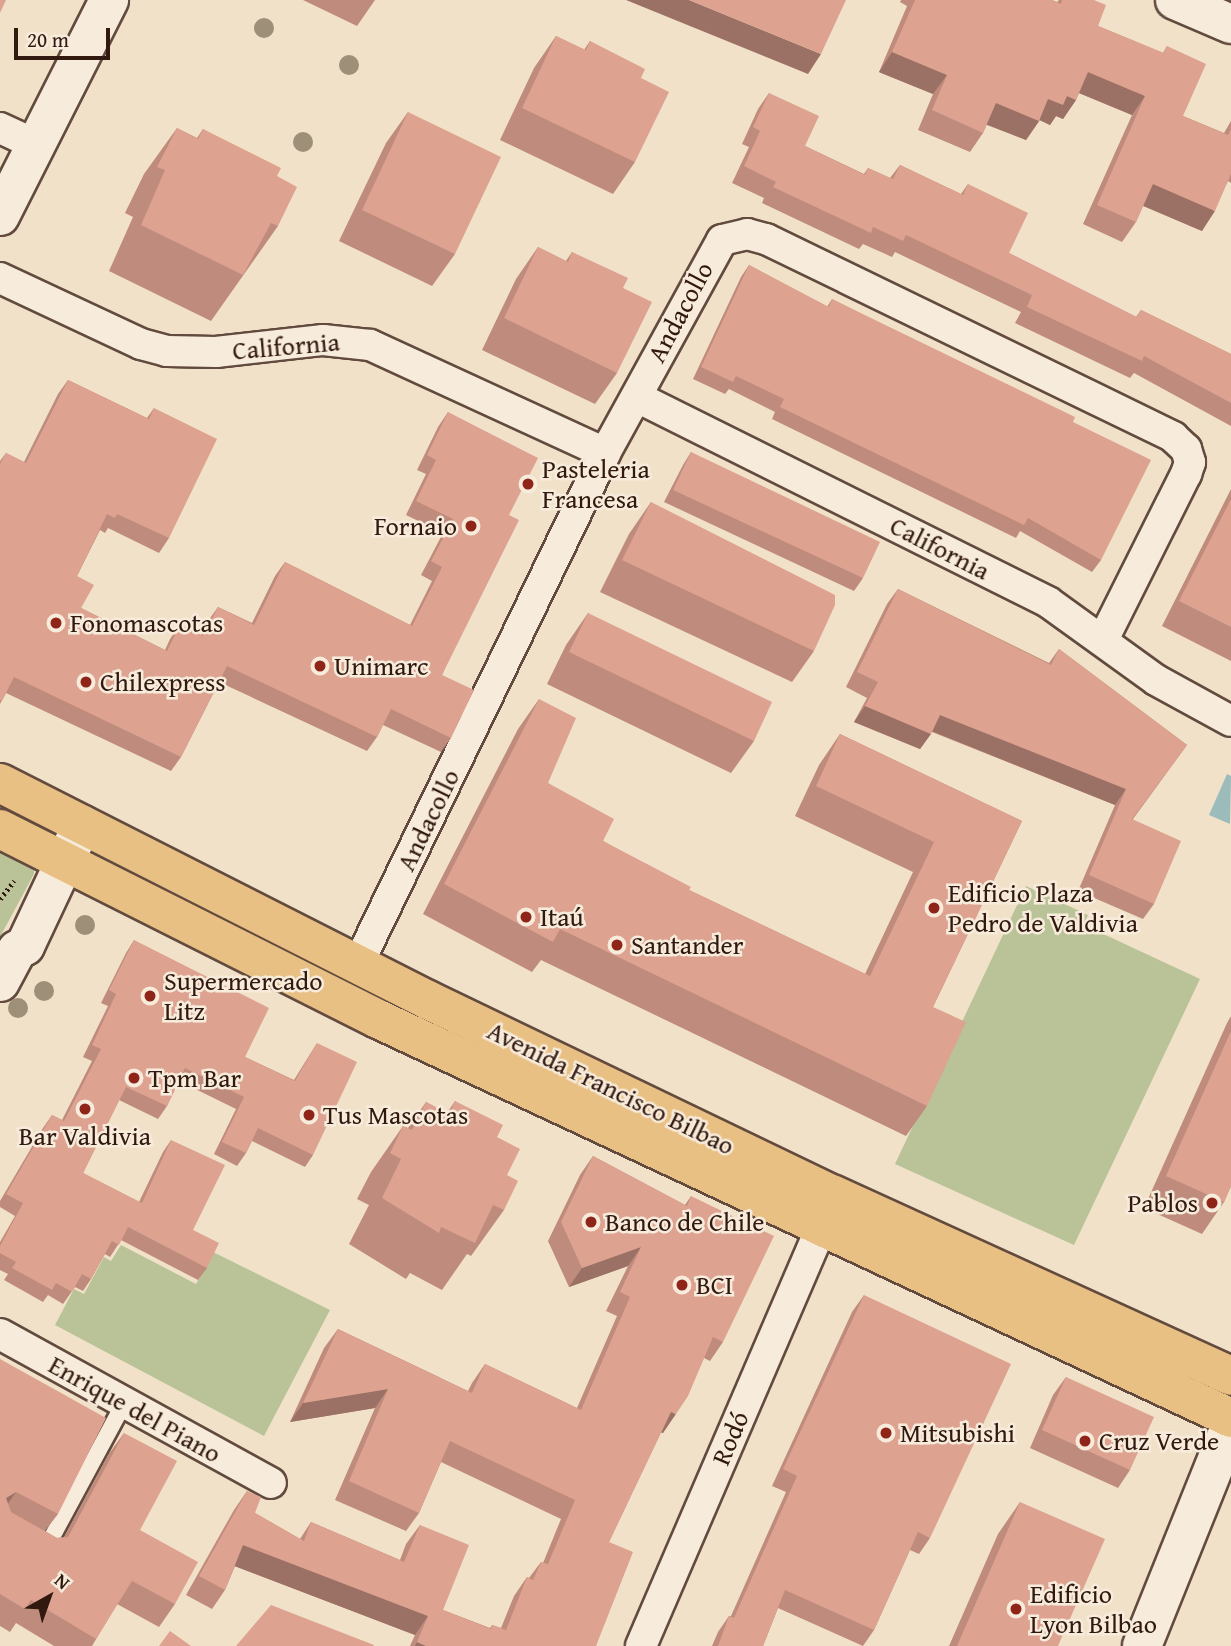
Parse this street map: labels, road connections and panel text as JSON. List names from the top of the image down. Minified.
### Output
{"streets":{"main road":["Avenida Francisco Bilbao"],"street":["Andacollo","California","Enrique del Piano","Rodó"]},"crossings":[["Andacollo","California"],["Andacollo","Avenida Francisco Bilbao"],["Avenida Francisco Bilbao","Rodó"]],"places":["Pasteleria Francesa","Fornaio","Fonomascotas","Unimarc","Chilexpress","Edificio Plaza Pedro de Valdivia","Itaú","Santander","Supermercado Litz","Tpm Bar","Bar Valdivia","Tus Mascotas","Pablos","Banco de Chile","BCI","Mitsubishi","Cruz Verde","Edificio Lyon Bilbao"],"scale_bar":"20 m","north":"top right"}
